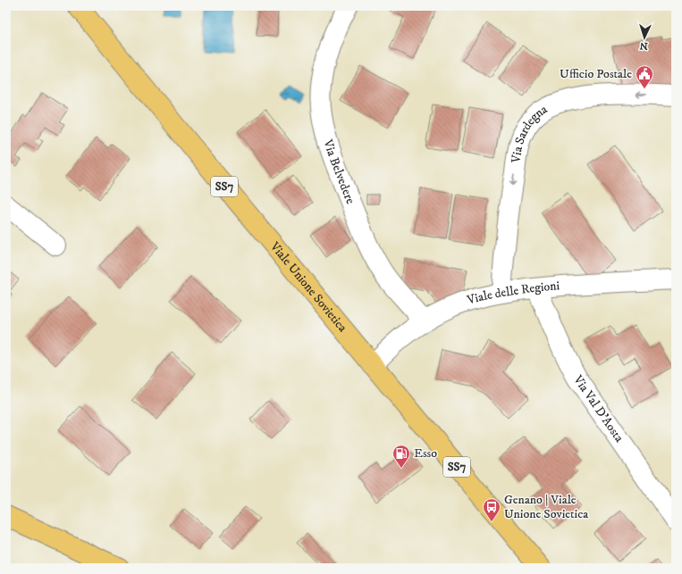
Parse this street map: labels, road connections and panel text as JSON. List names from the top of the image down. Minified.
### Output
{"streets":{"main road":["SS7","Viale Unione Sovietica"],"street":["Via Sardegna","Via Belvedere","Viale delle Regioni","Via Val D'Aosta"]},"crossings":[["Via Sardegna","Viale delle Regioni"],["Via Belvedere","Viale delle Regioni"],["Viale Unione Sovietica","Viale delle Regioni"],["Viale delle Regioni","Via Val D'Aosta"]],"one_way":["Via Sardegna"],"places":{"public building":["Ufficio Postale"],"fuel station":["Esso"],"bus stop":["Genano | Viale Unione Sovietica"]},"north":"bottom"}
